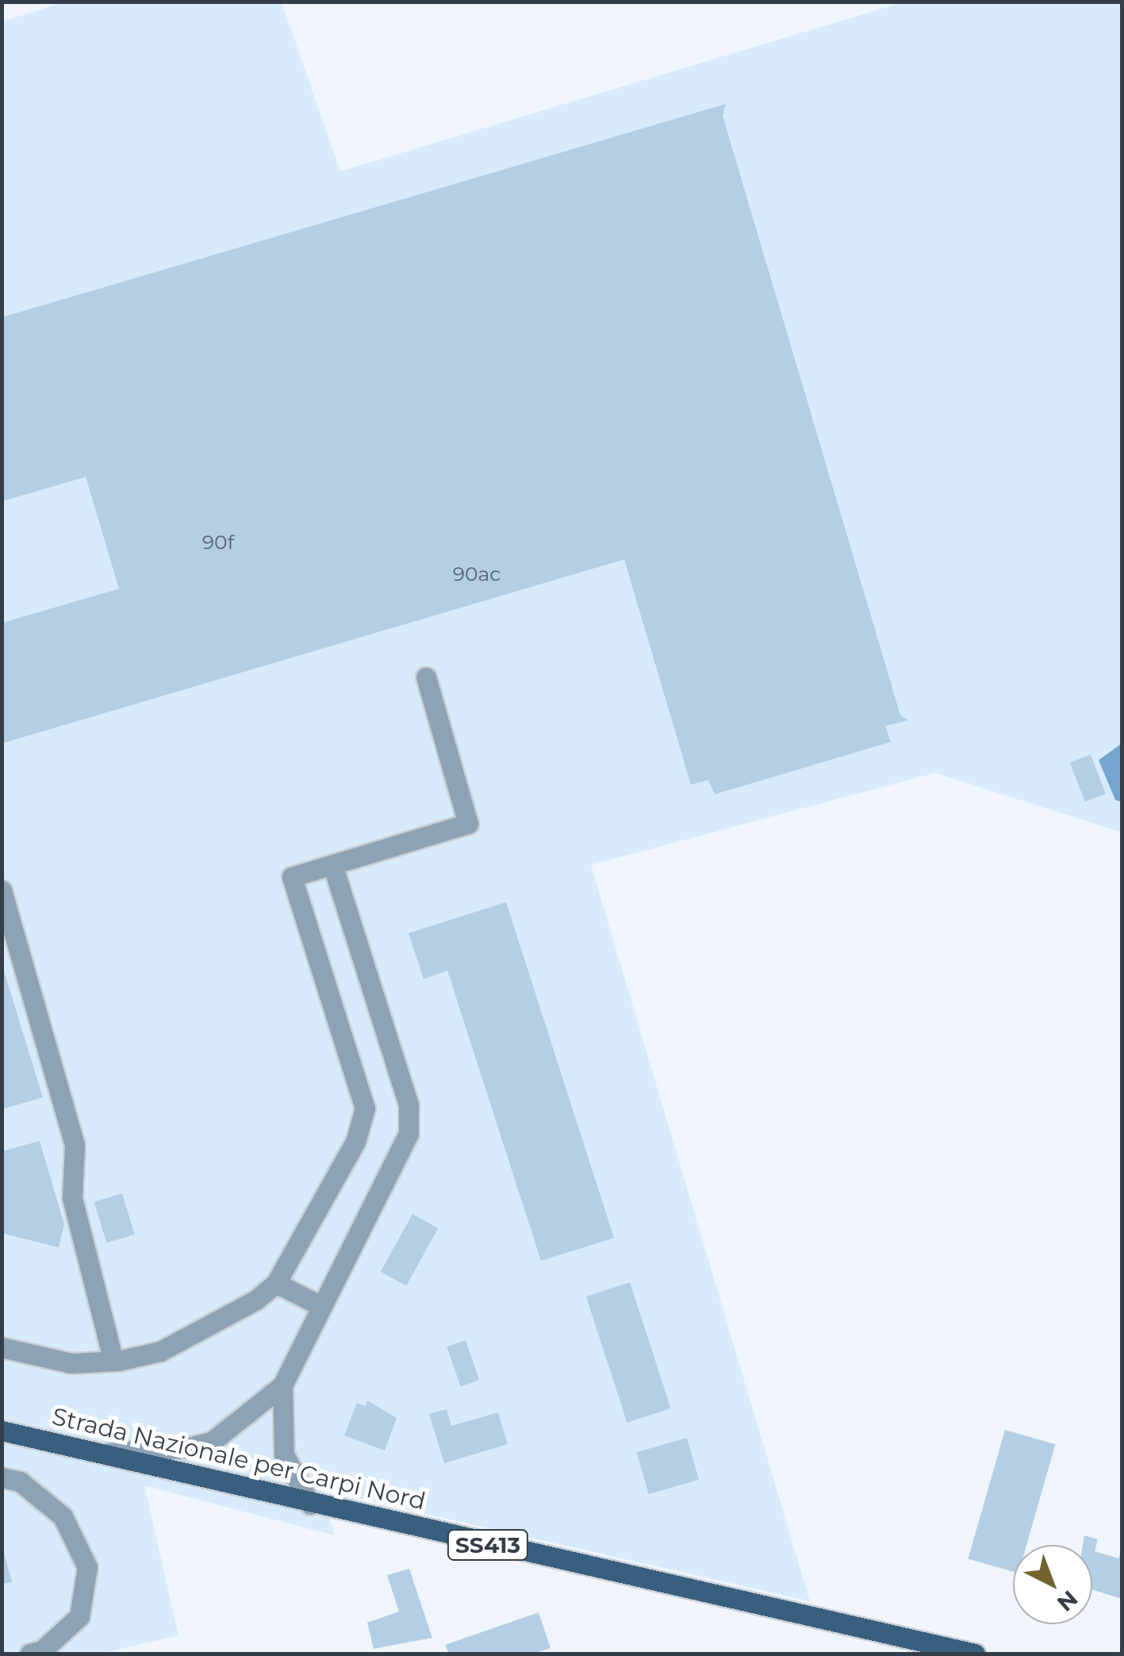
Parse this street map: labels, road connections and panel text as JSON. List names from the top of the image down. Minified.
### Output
{"streets":{"main road":["Strada Nazionale per Carpi Nord","SS413"]},"house_numbers":["90f","90ac"],"north":"bottom right"}
